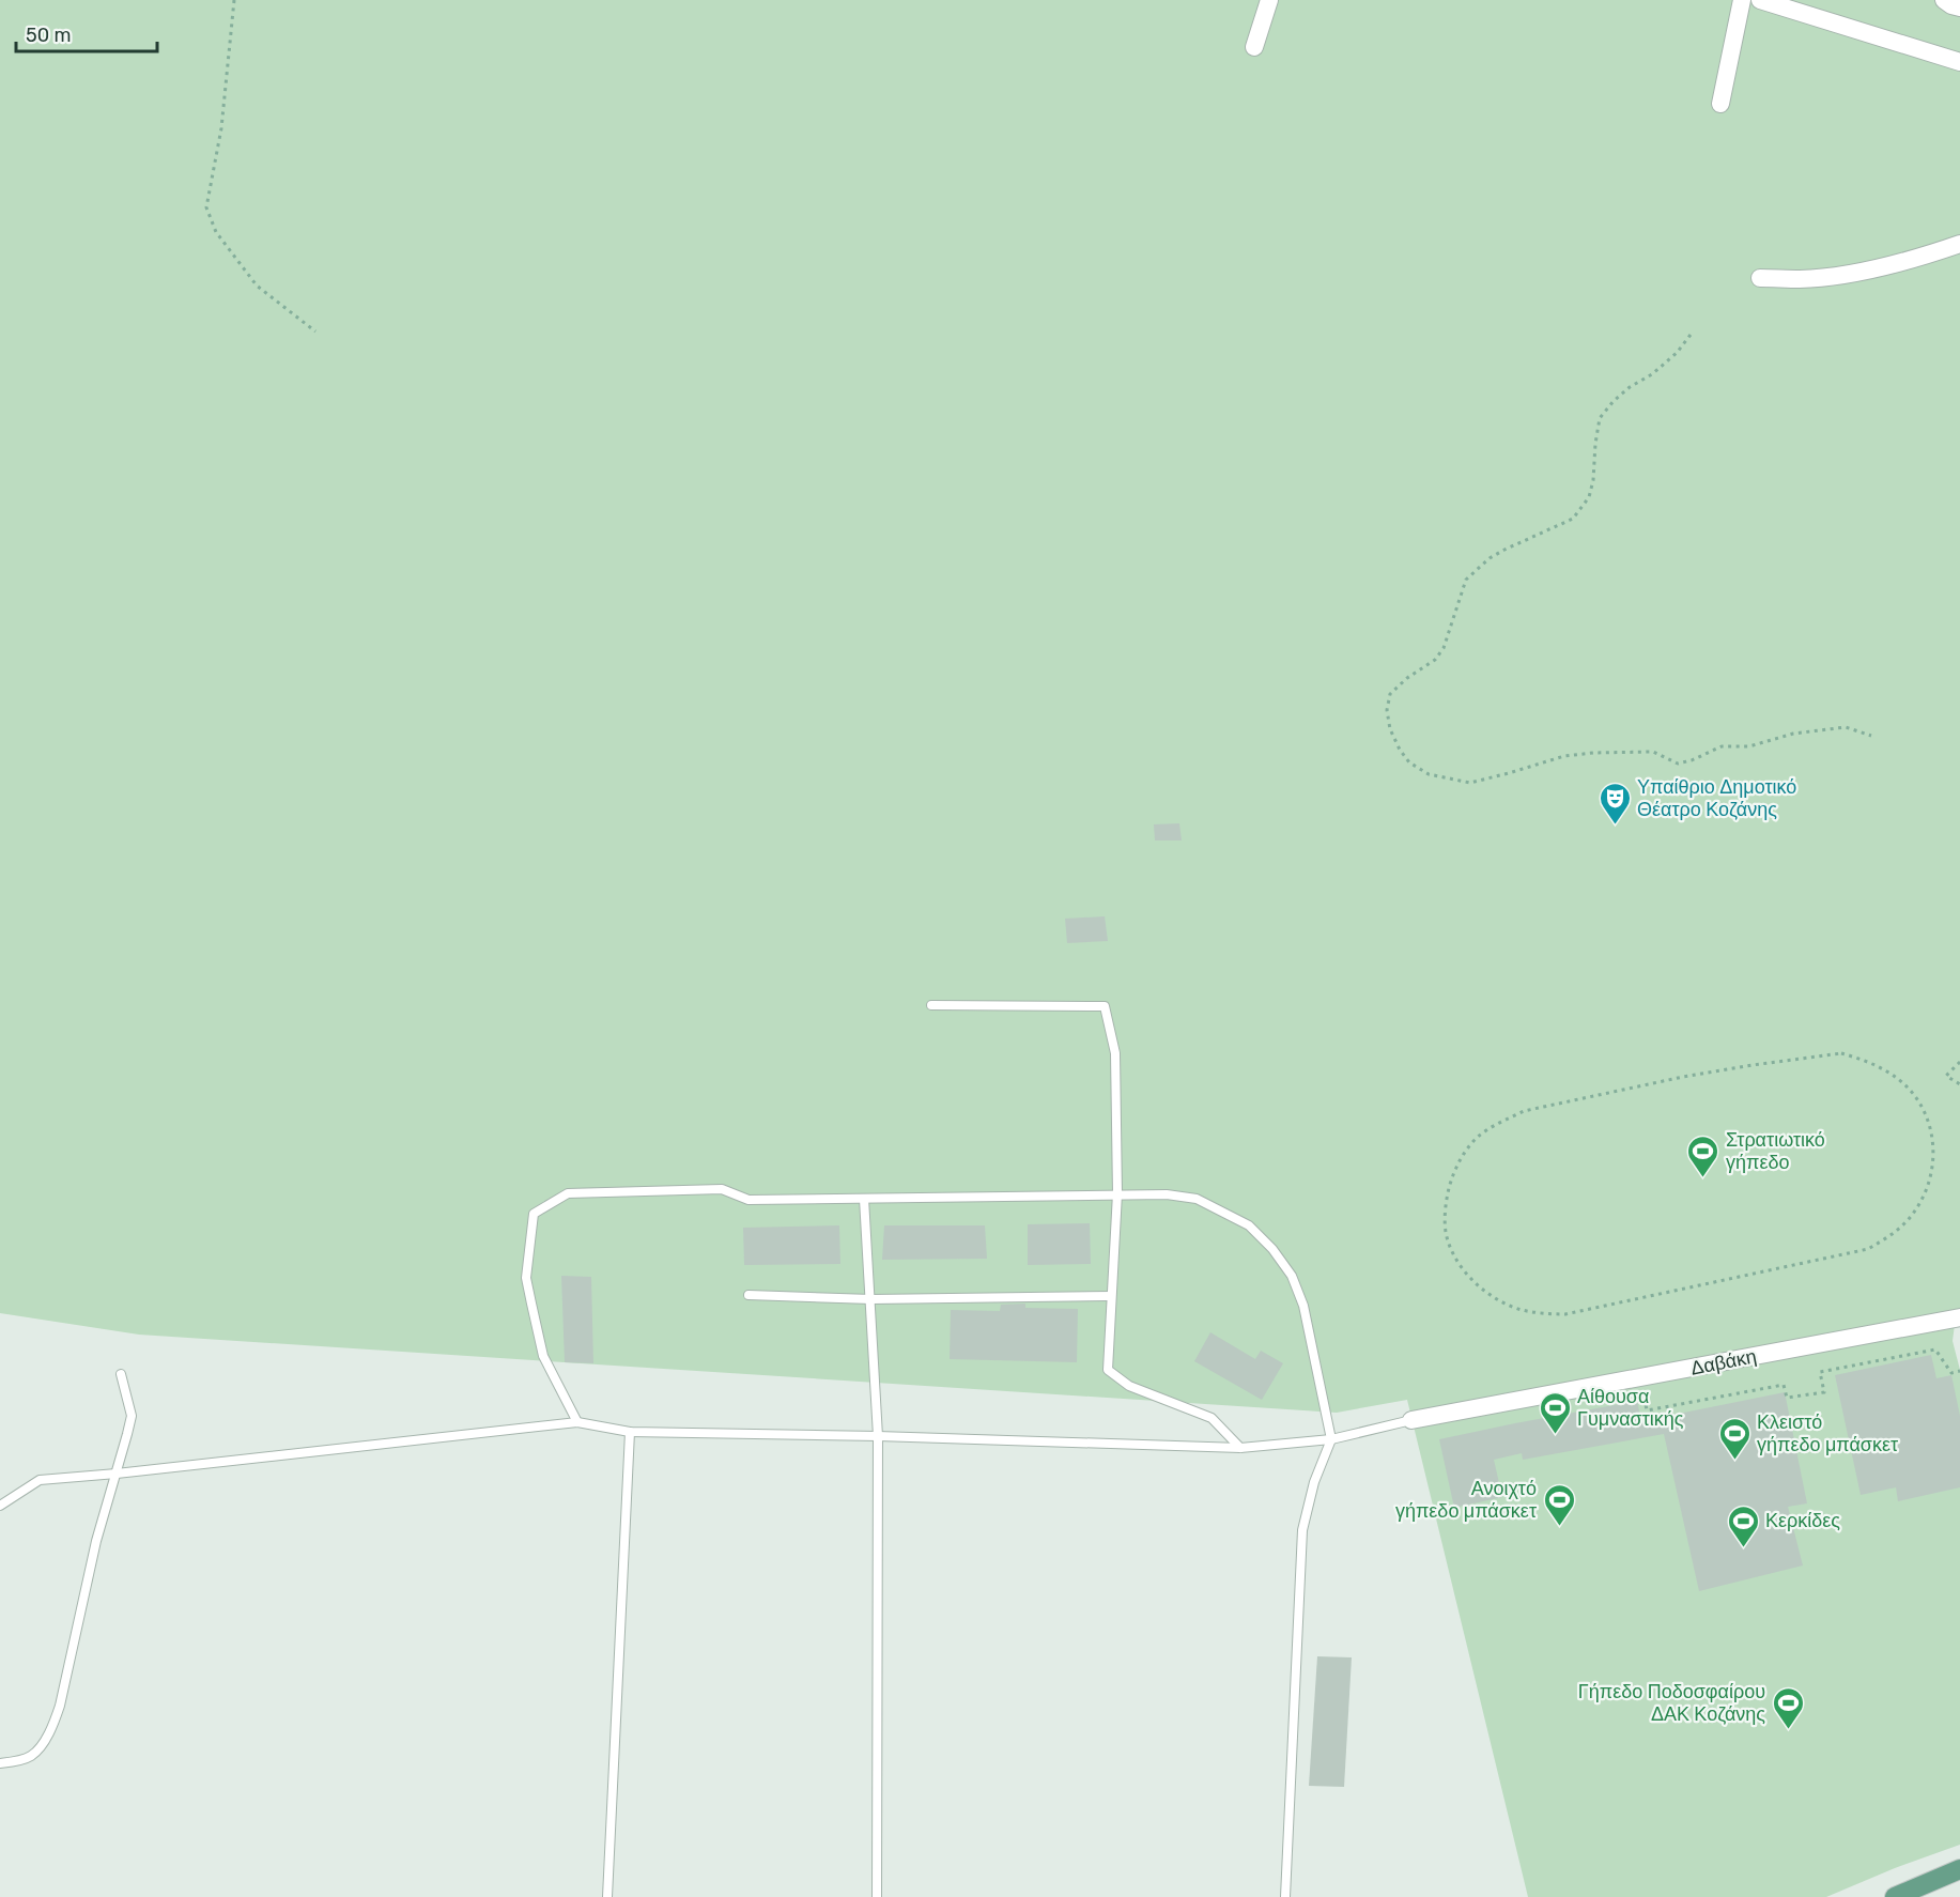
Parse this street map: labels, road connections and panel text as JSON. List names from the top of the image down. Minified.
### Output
{"streets":{"street":["Δαβάκη"]},"places":{"theatre":["Υπαίθριο Δημοτικό Θέατρο Κοζάνης"],"sports":["Στρατιωτικό γήπεδο","Αίθουσα Γυμναστικής","Κλειστό γήπεδο μπάσκετ","Ανοιχτό γήπεδο μπάσκετ","Κερκίδες","Γήπεδο Ποδοσφαίρου ΔΑΚ Κοζάνης"]},"scale_bar":"50 m"}
